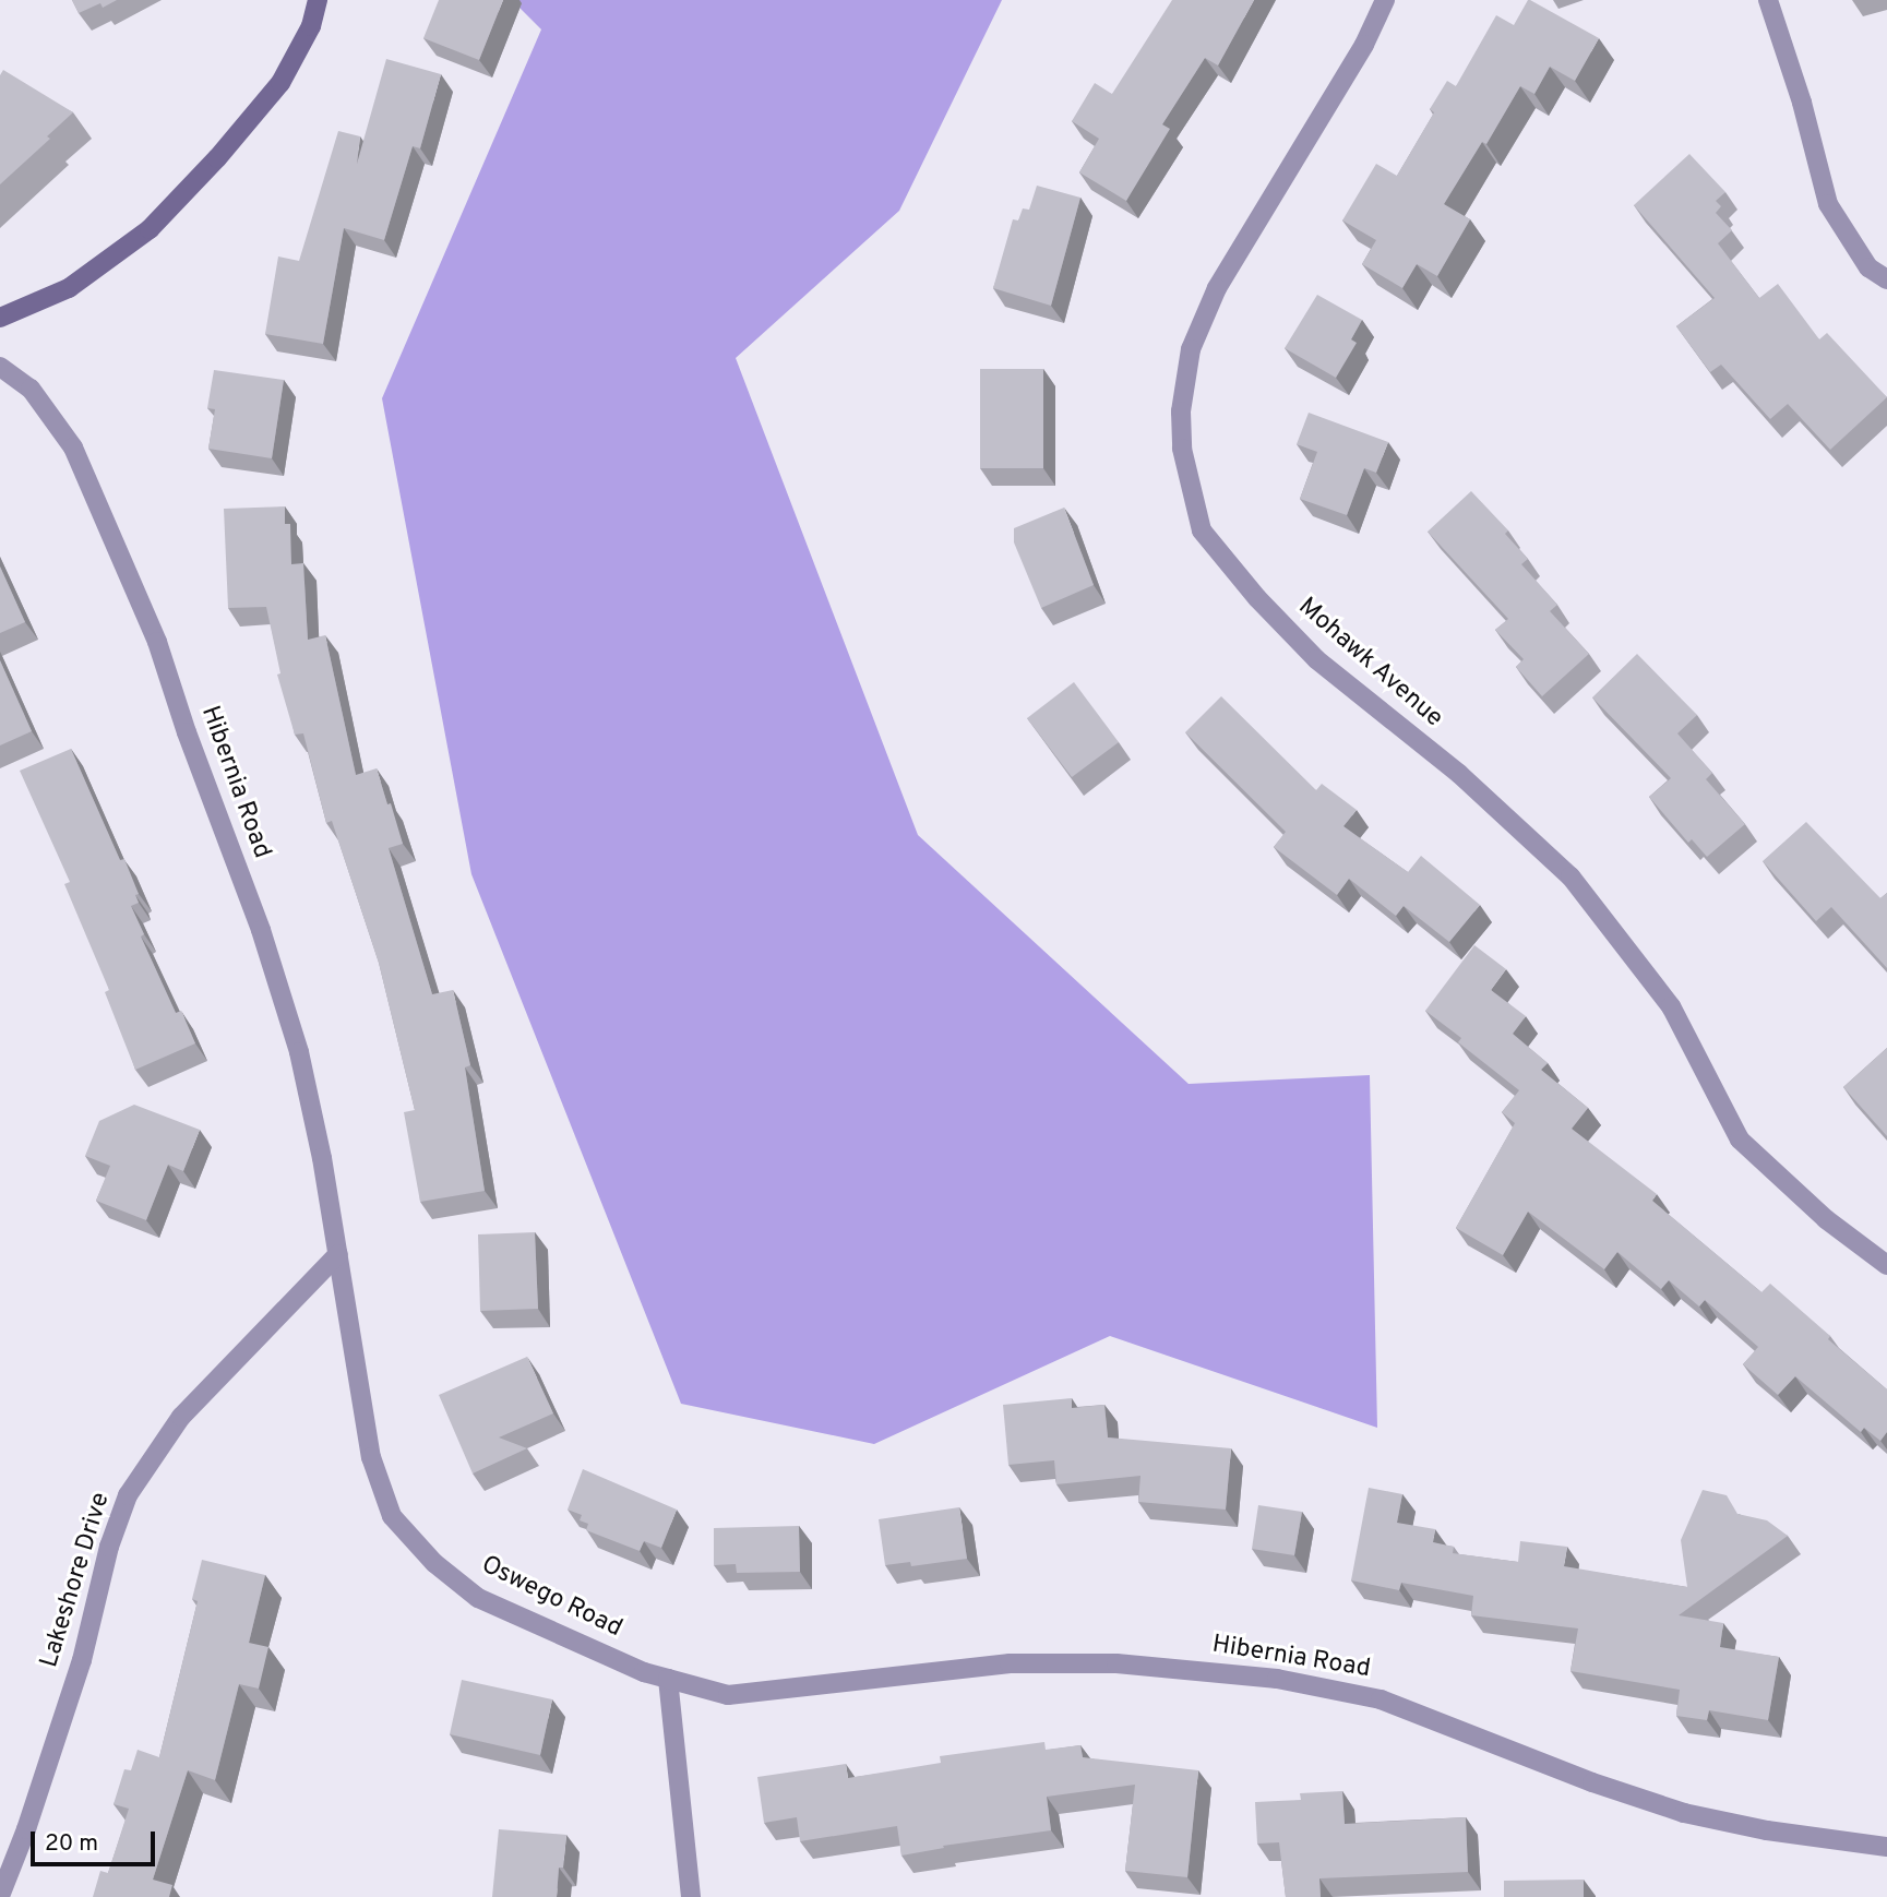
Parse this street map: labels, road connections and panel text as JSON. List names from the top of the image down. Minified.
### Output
{"streets":{"street":["Mohawk Avenue","Hibernia Road","Lakeshore Drive","Oswego Road"]},"crossings":[["Hibernia Road","Lakeshore Drive"],["Hibernia Road","Oswego Road"],["Lakeshore Drive","Oswego Road"]],"scale_bar":"20 m"}
